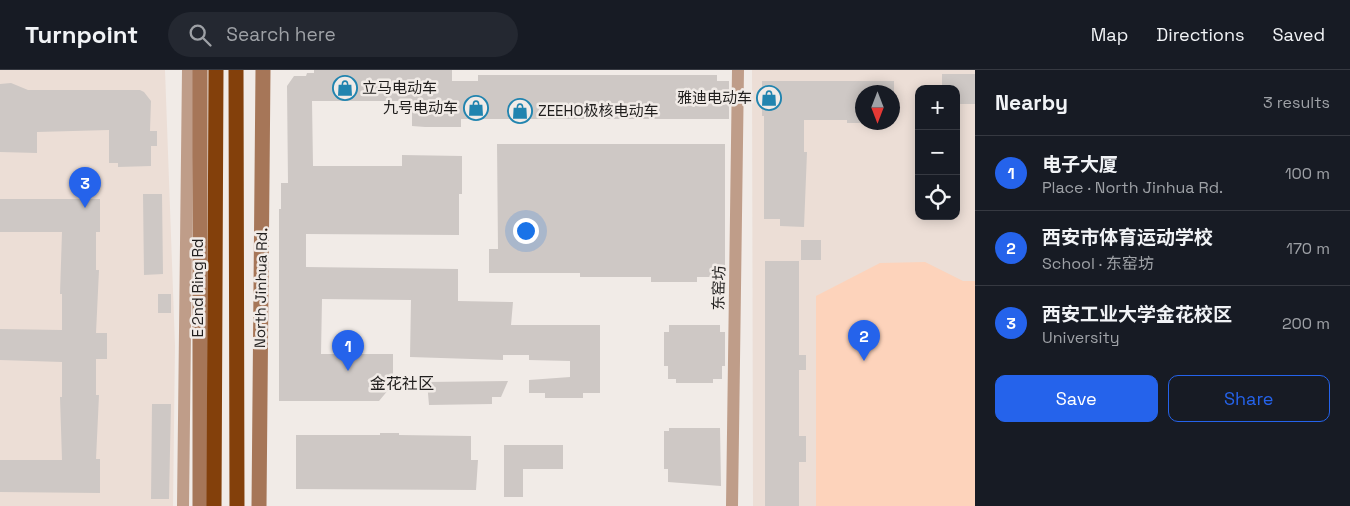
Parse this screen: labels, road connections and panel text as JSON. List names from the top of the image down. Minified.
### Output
{"streets":{"highway":["E 2nd Ring Rd"],"main road":["North Jinhua Rd."],"street":["东窑坊"]},"districts":["金花社区"],"places":{"shop":["立马电动车","雅迪电动车","九号电动车","ZEEHO极核电动车"]},"north":"bottom","page":{"header":"Turnpoint","search":"Search here","nav":["Map","Directions","Saved"],"heading":["Nearby","3 results"],"map_buttons":["+","−"],"list":[{"mark":"1","name":"电子大厦","note":"Place · North Jinhua Rd.","value":"100 m"},{"mark":"2","name":"西安市体育运动学校","note":"School · 东窑坊","value":"170 m"},{"mark":"3","name":"西安工业大学金花校区","note":"University","value":"200 m"}],"pins":["3","2","1"],"buttons":["Save","Share"]}}
